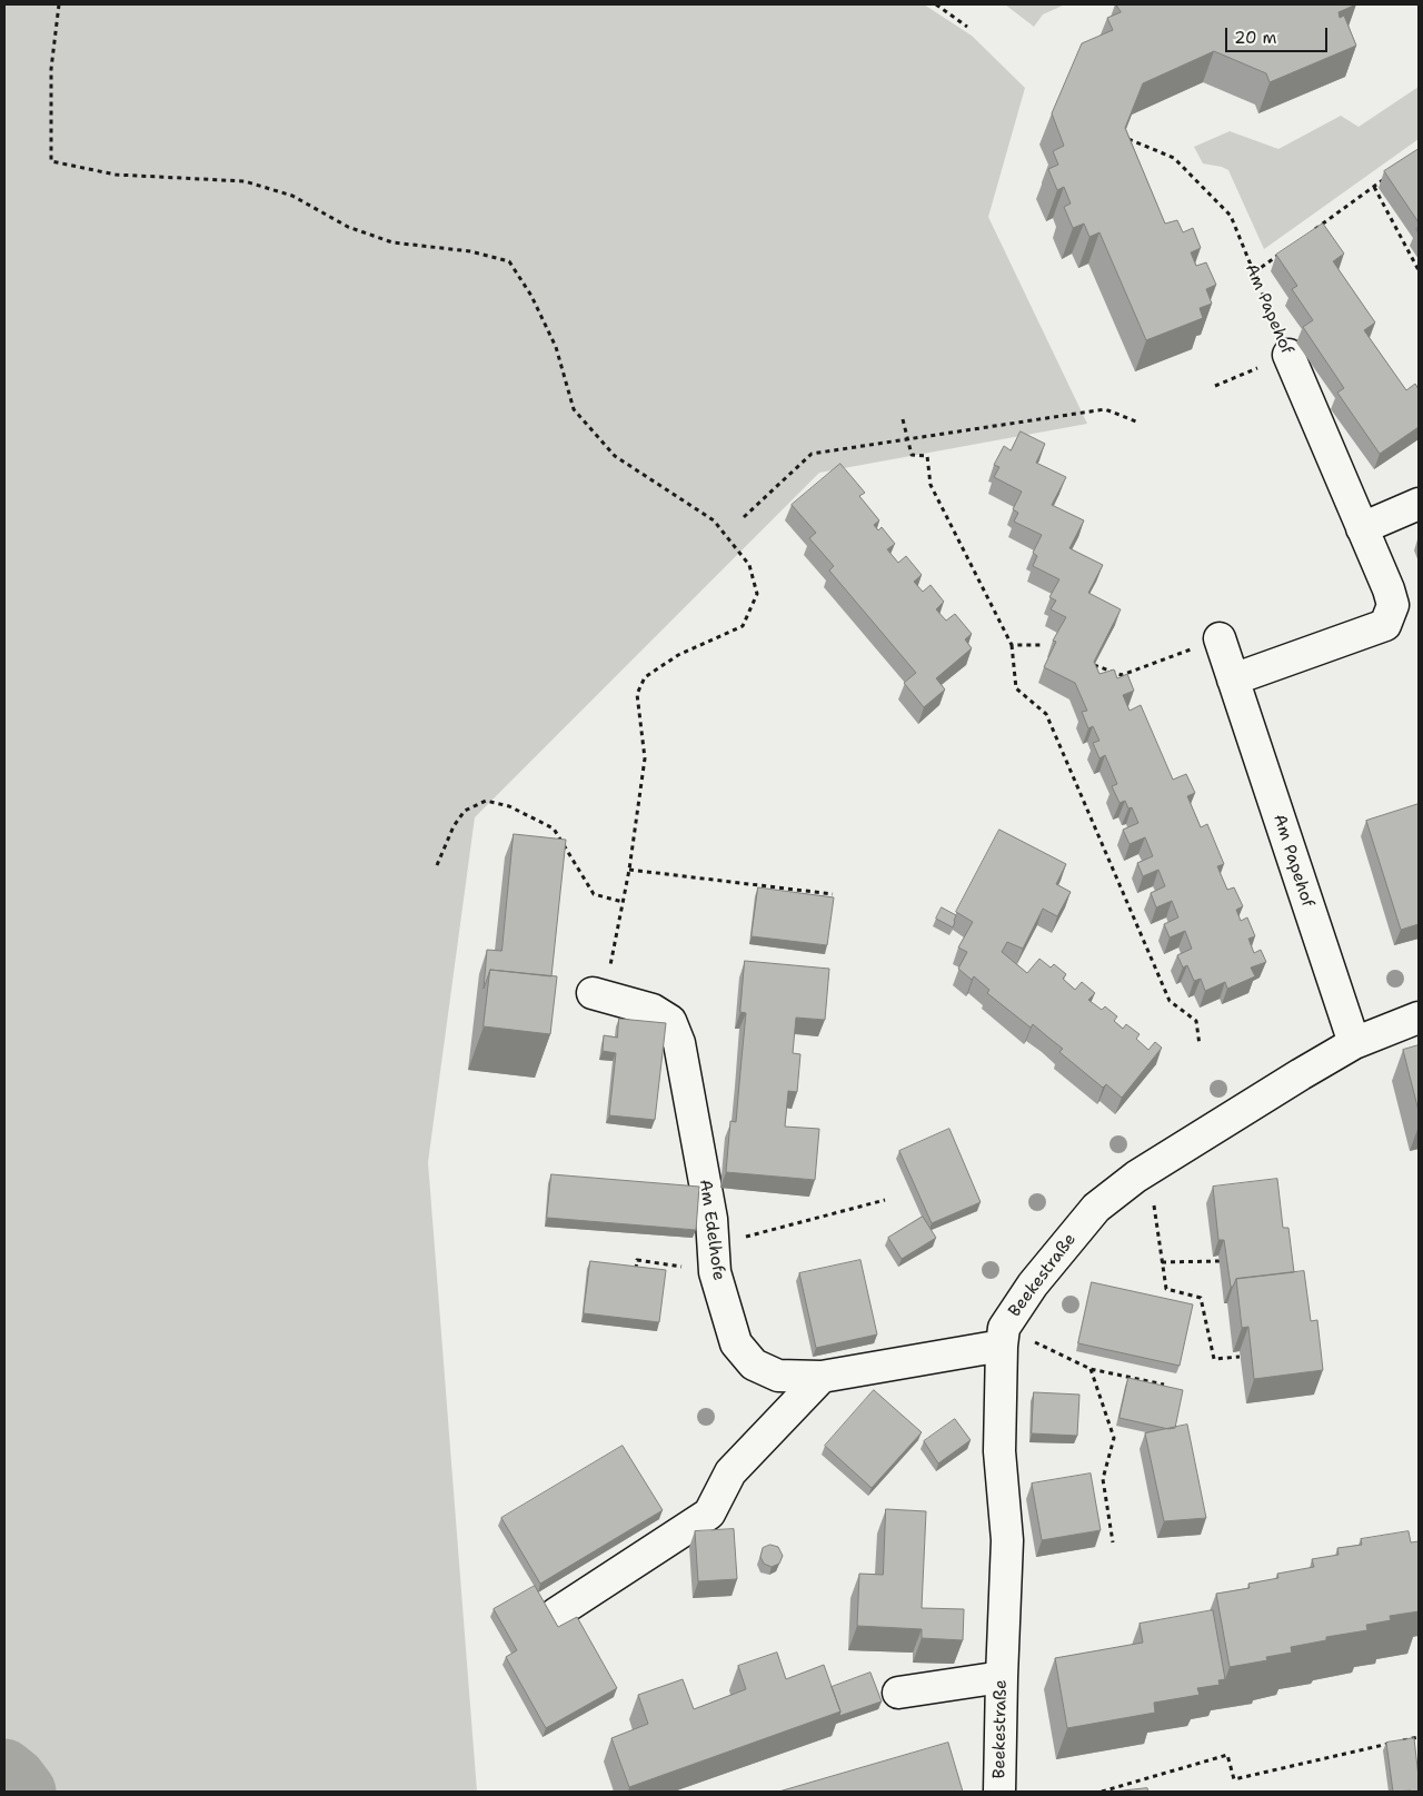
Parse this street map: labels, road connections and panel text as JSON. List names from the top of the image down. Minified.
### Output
{"streets":{"street":["Am Papehof","Am Edelhofe","Beekestraße"]},"crossings":[["Am Papehof","Beekestraße"],["Am Edelhofe","Beekestraße"]],"scale_bar":"20 m"}
